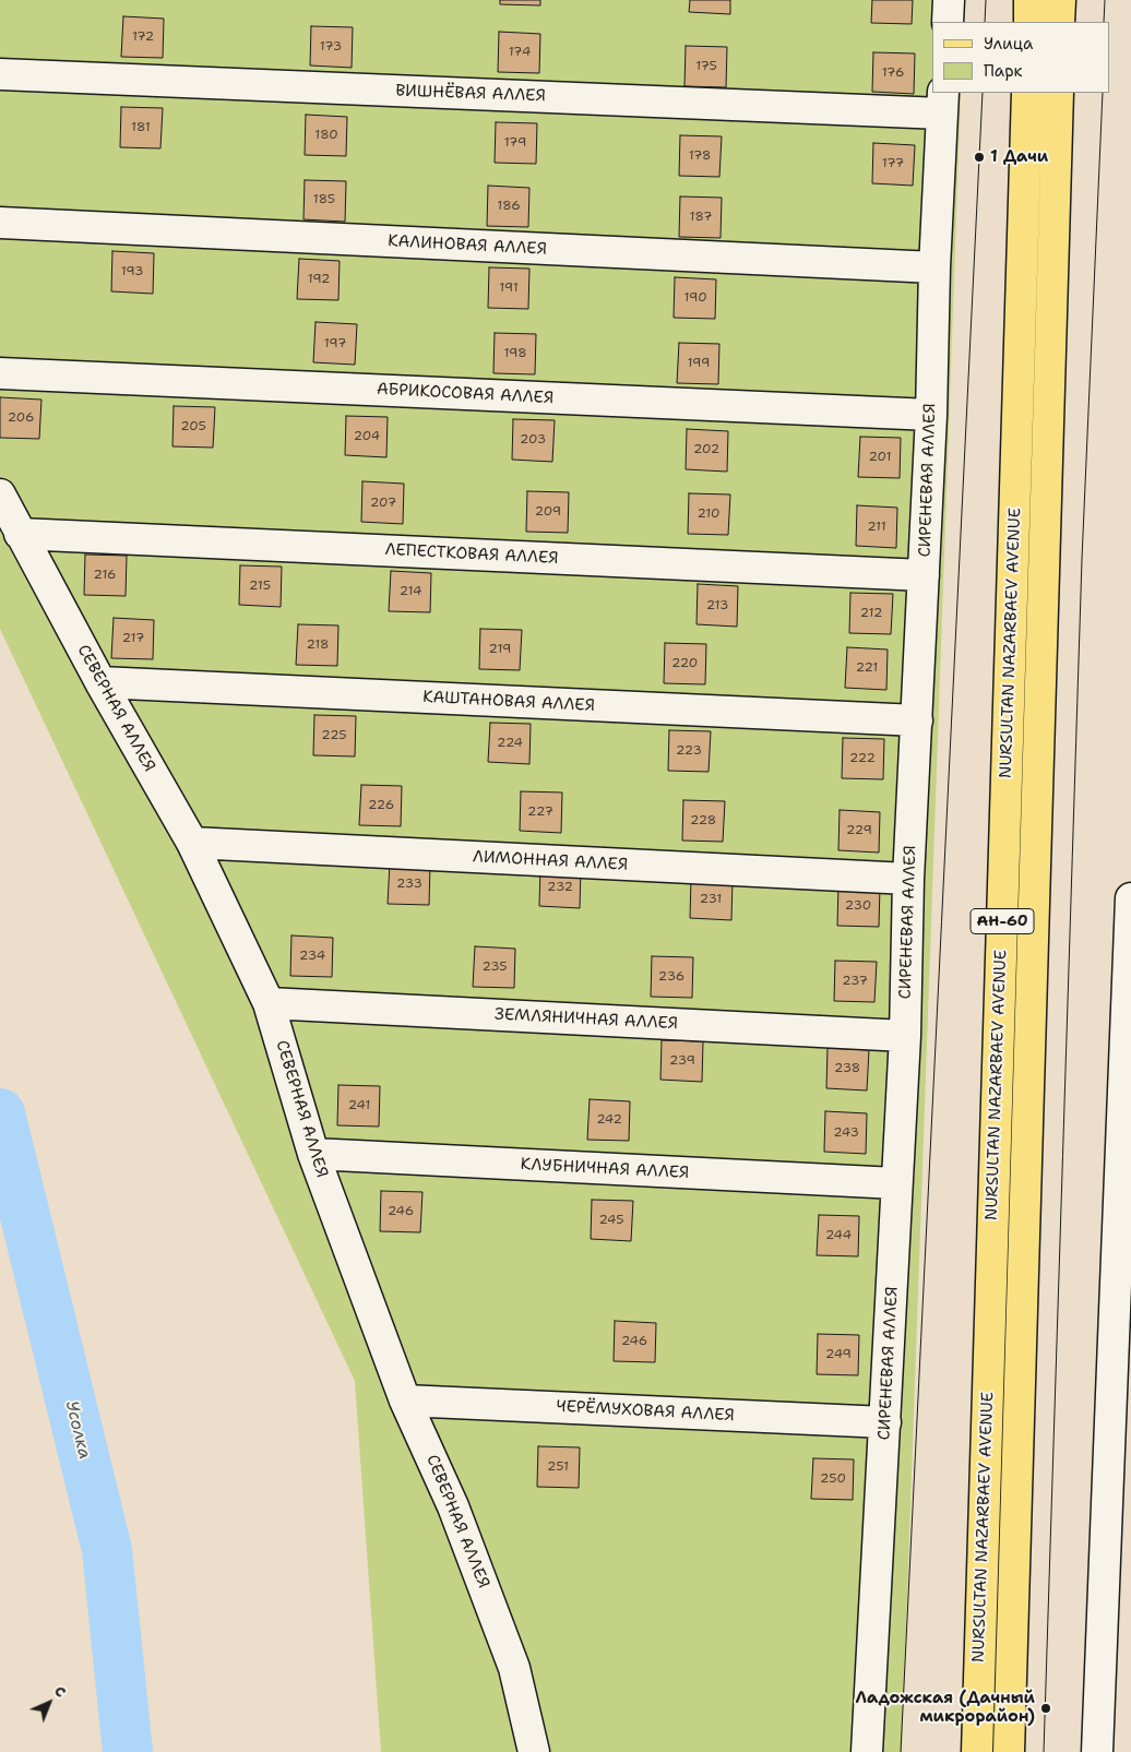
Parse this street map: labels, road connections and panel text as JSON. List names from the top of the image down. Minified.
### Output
{"streets":{"main road":["NURSULTAN NAZARBAEV AVENUE","АН-60"],"street":["ВИШНЁВАЯ АЛЛЕЯ","КАЛИНОВАЯ АЛЛЕЯ","АБРИКОСОВАЯ АЛЛЕЯ","СИРЕНЕВАЯ АЛЛЕЯ","ЛЕПЕСТКОВАЯ АЛЛЕЯ","КАШТАНОВАЯ АЛЛЕЯ","СЕВЕРНАЯ АЛЛЕЯ","ЛИМОННАЯ АЛЛЕЯ","ЗЕМЛЯНИЧНАЯ АЛЛЕЯ","КЛУБНИЧНАЯ АЛЛЕЯ","ЧЕРЁМУХОВАЯ АЛЛЕЯ"]},"crossings":[["ВИШНЁВАЯ АЛЛЕЯ","СИРЕНЕВАЯ АЛЛЕЯ"],["КАЛИНОВАЯ АЛЛЕЯ","СИРЕНЕВАЯ АЛЛЕЯ"],["АБРИКОСОВАЯ АЛЛЕЯ","СИРЕНЕВАЯ АЛЛЕЯ"],["СИРЕНЕВАЯ АЛЛЕЯ","ЛЕПЕСТКОВАЯ АЛЛЕЯ"],["СИРЕНЕВАЯ АЛЛЕЯ","КАШТАНОВАЯ АЛЛЕЯ"],["СИРЕНЕВАЯ АЛЛЕЯ","ЛИМОННАЯ АЛЛЕЯ"],["СИРЕНЕВАЯ АЛЛЕЯ","ЗЕМЛЯНИЧНАЯ АЛЛЕЯ"],["СИРЕНЕВАЯ АЛЛЕЯ","КЛУБНИЧНАЯ АЛЛЕЯ"],["СИРЕНЕВАЯ АЛЛЕЯ","ЧЕРЁМУХОВАЯ АЛЛЕЯ"],["ЛЕПЕСТКОВАЯ АЛЛЕЯ","СЕВЕРНАЯ АЛЛЕЯ"],["КАШТАНОВАЯ АЛЛЕЯ","СЕВЕРНАЯ АЛЛЕЯ"],["СЕВЕРНАЯ АЛЛЕЯ","ЛИМОННАЯ АЛЛЕЯ"],["СЕВЕРНАЯ АЛЛЕЯ","ЗЕМЛЯНИЧНАЯ АЛЛЕЯ"],["СЕВЕРНАЯ АЛЛЕЯ","КЛУБНИЧНАЯ АЛЛЕЯ"],["СЕВЕРНАЯ АЛЛЕЯ","ЧЕРЁМУХОВАЯ АЛЛЕЯ"]],"water":["Усолка"],"places":["1 Дачи","Ладожская (Дачный микрорайон)"],"house_numbers":["172","173","174","175","176","181","180","179","178","177","185","186","187","193","192","191","190","197","198","199","206","205","204","203","202","201","207","209","210","211","216","215","214","213","212","217","218","219","220","221","225","224","223","222","226","227","228","229","233","232","231","230","234","235","236","237","239","238","241","242","243","246","245","244","246","249","251","250"],"legend":["Улица","Парк"],"north":"top right"}
